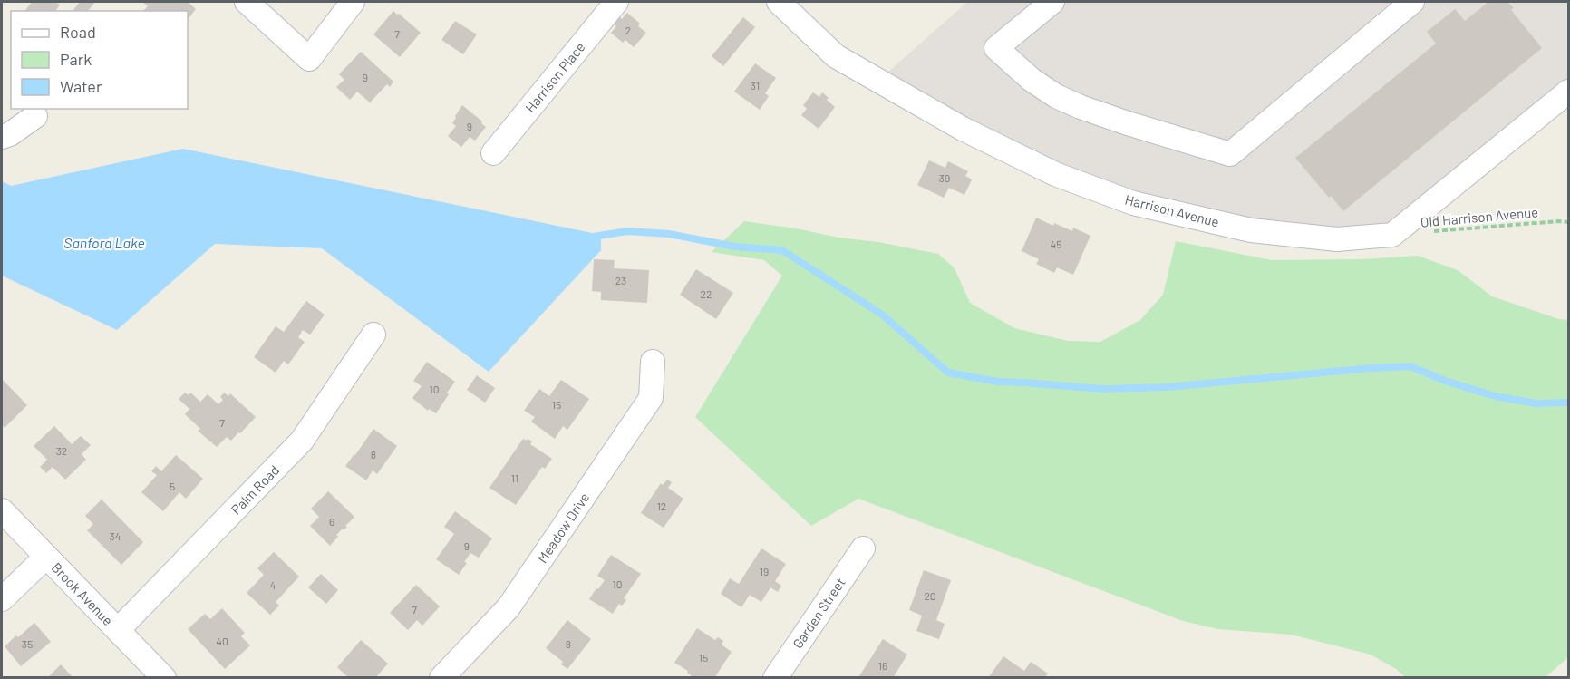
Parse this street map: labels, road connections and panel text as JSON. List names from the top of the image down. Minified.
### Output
{"streets":{"street":["Harrison Place","Harrison Avenue","Palm Road","Meadow Drive","Brook Avenue","Garden Street"],"path":["Old Harrison Avenue"]},"crossings":[["Harrison Avenue","Old Harrison Avenue"],["Palm Road","Brook Avenue"]],"water":["Sanford Lake"],"house_numbers":["2","7","9","31","9","39","45","23","22","10","15","7","32","8","11","5","12","6","34","9","19","10","4","20","7","40","35","8","15","16"],"legend":["Road","Park","Water"]}
